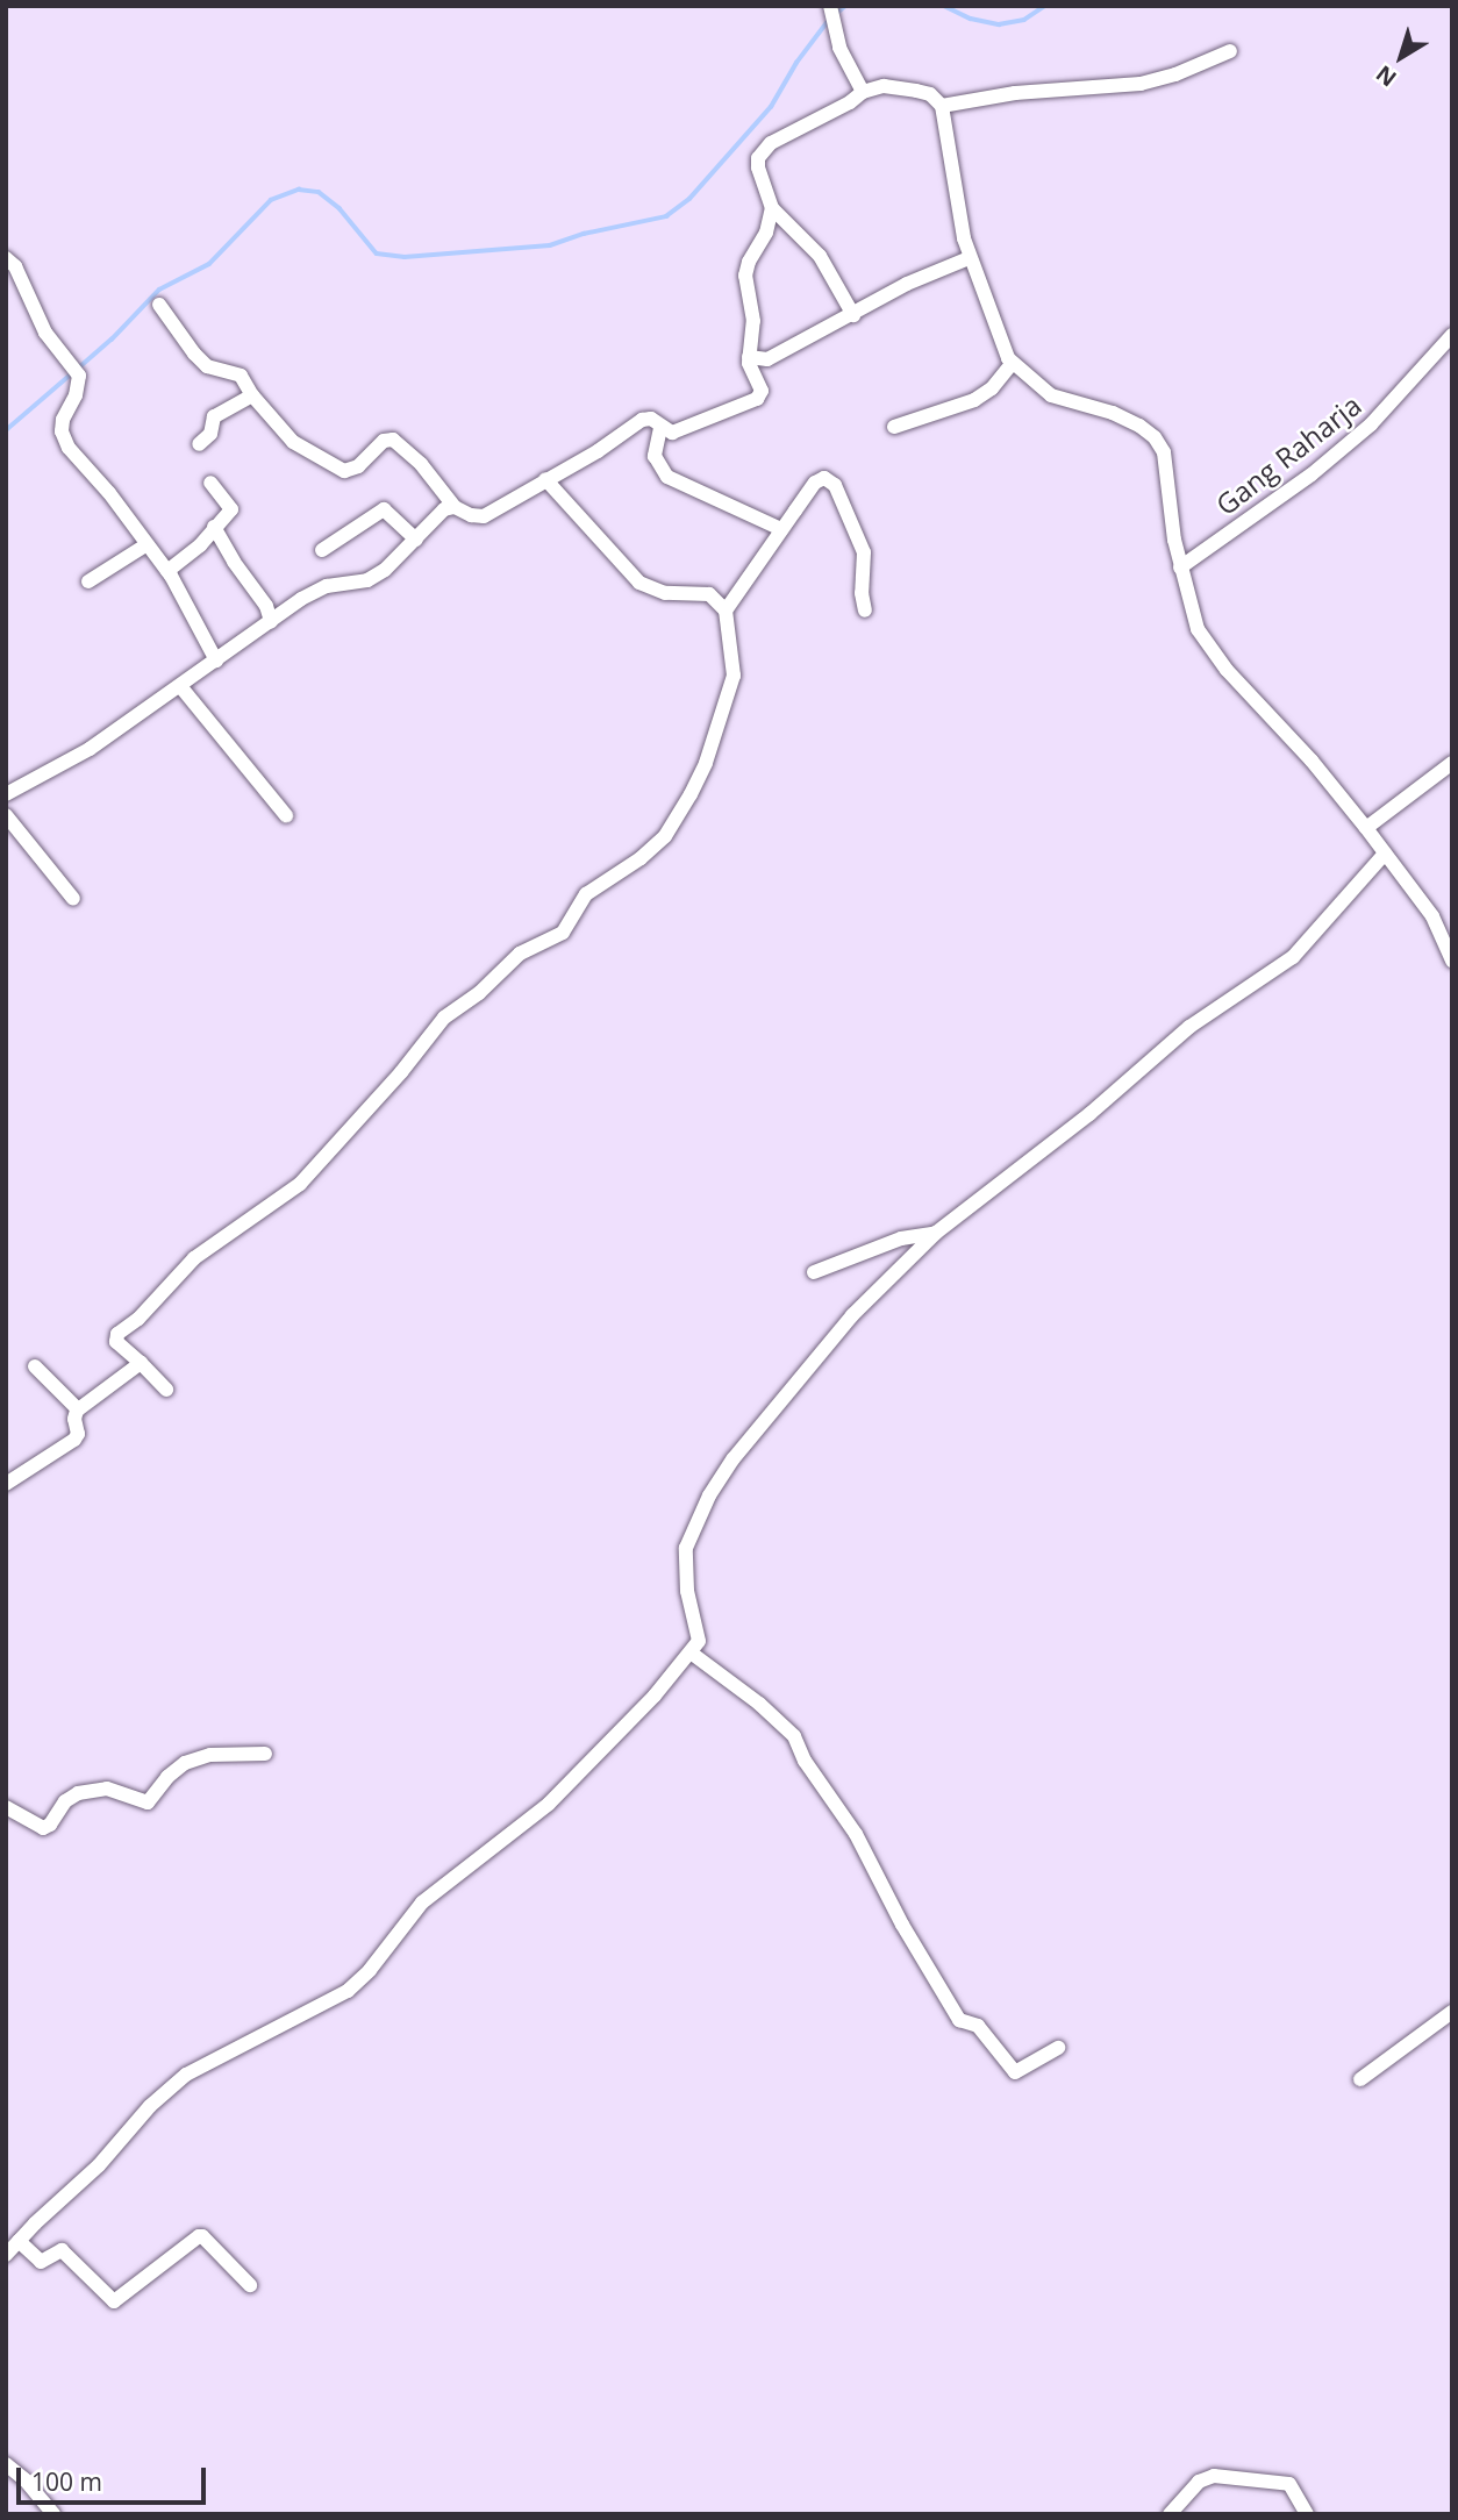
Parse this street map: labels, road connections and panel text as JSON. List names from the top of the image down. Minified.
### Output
{"streets":{"street":["Gang Raharja"]},"scale_bar":"100 m","north":"bottom left"}
